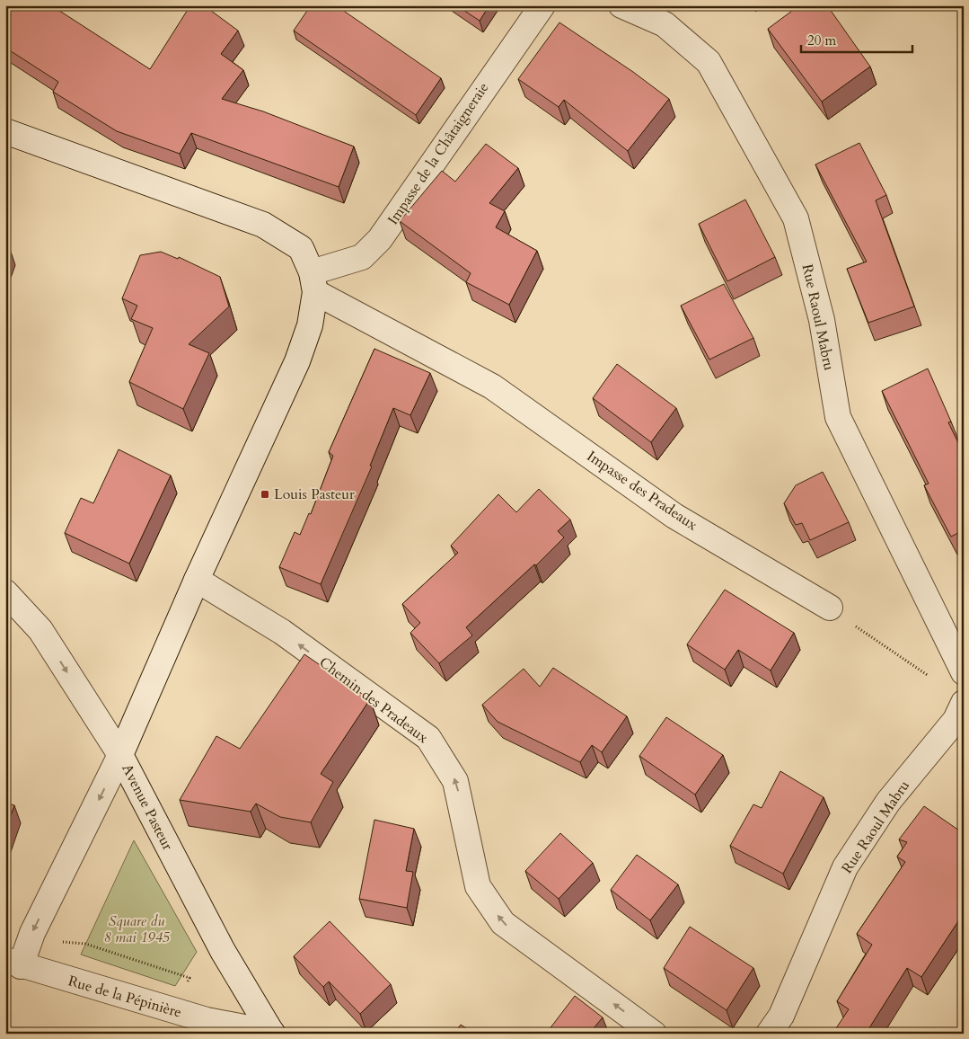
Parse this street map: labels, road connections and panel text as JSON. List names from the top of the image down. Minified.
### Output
{"streets":{"street":["Impasse de la Châtaigneraie","Rue Raoul Mabru","Impasse des Pradeaux","Chemin des Pradeaux","Avenue Pasteur","Rue de la Pépinière"]},"crossings":[["Impasse de la Châtaigneraie","Impasse des Pradeaux"],["Avenue Pasteur","Rue de la Pépinière"]],"one_way":["Chemin des Pradeaux","Avenue Pasteur"],"parks":["Square du 8 mai 1945"],"places":{"transit":["Louis Pasteur"]},"scale_bar":"20 m"}
